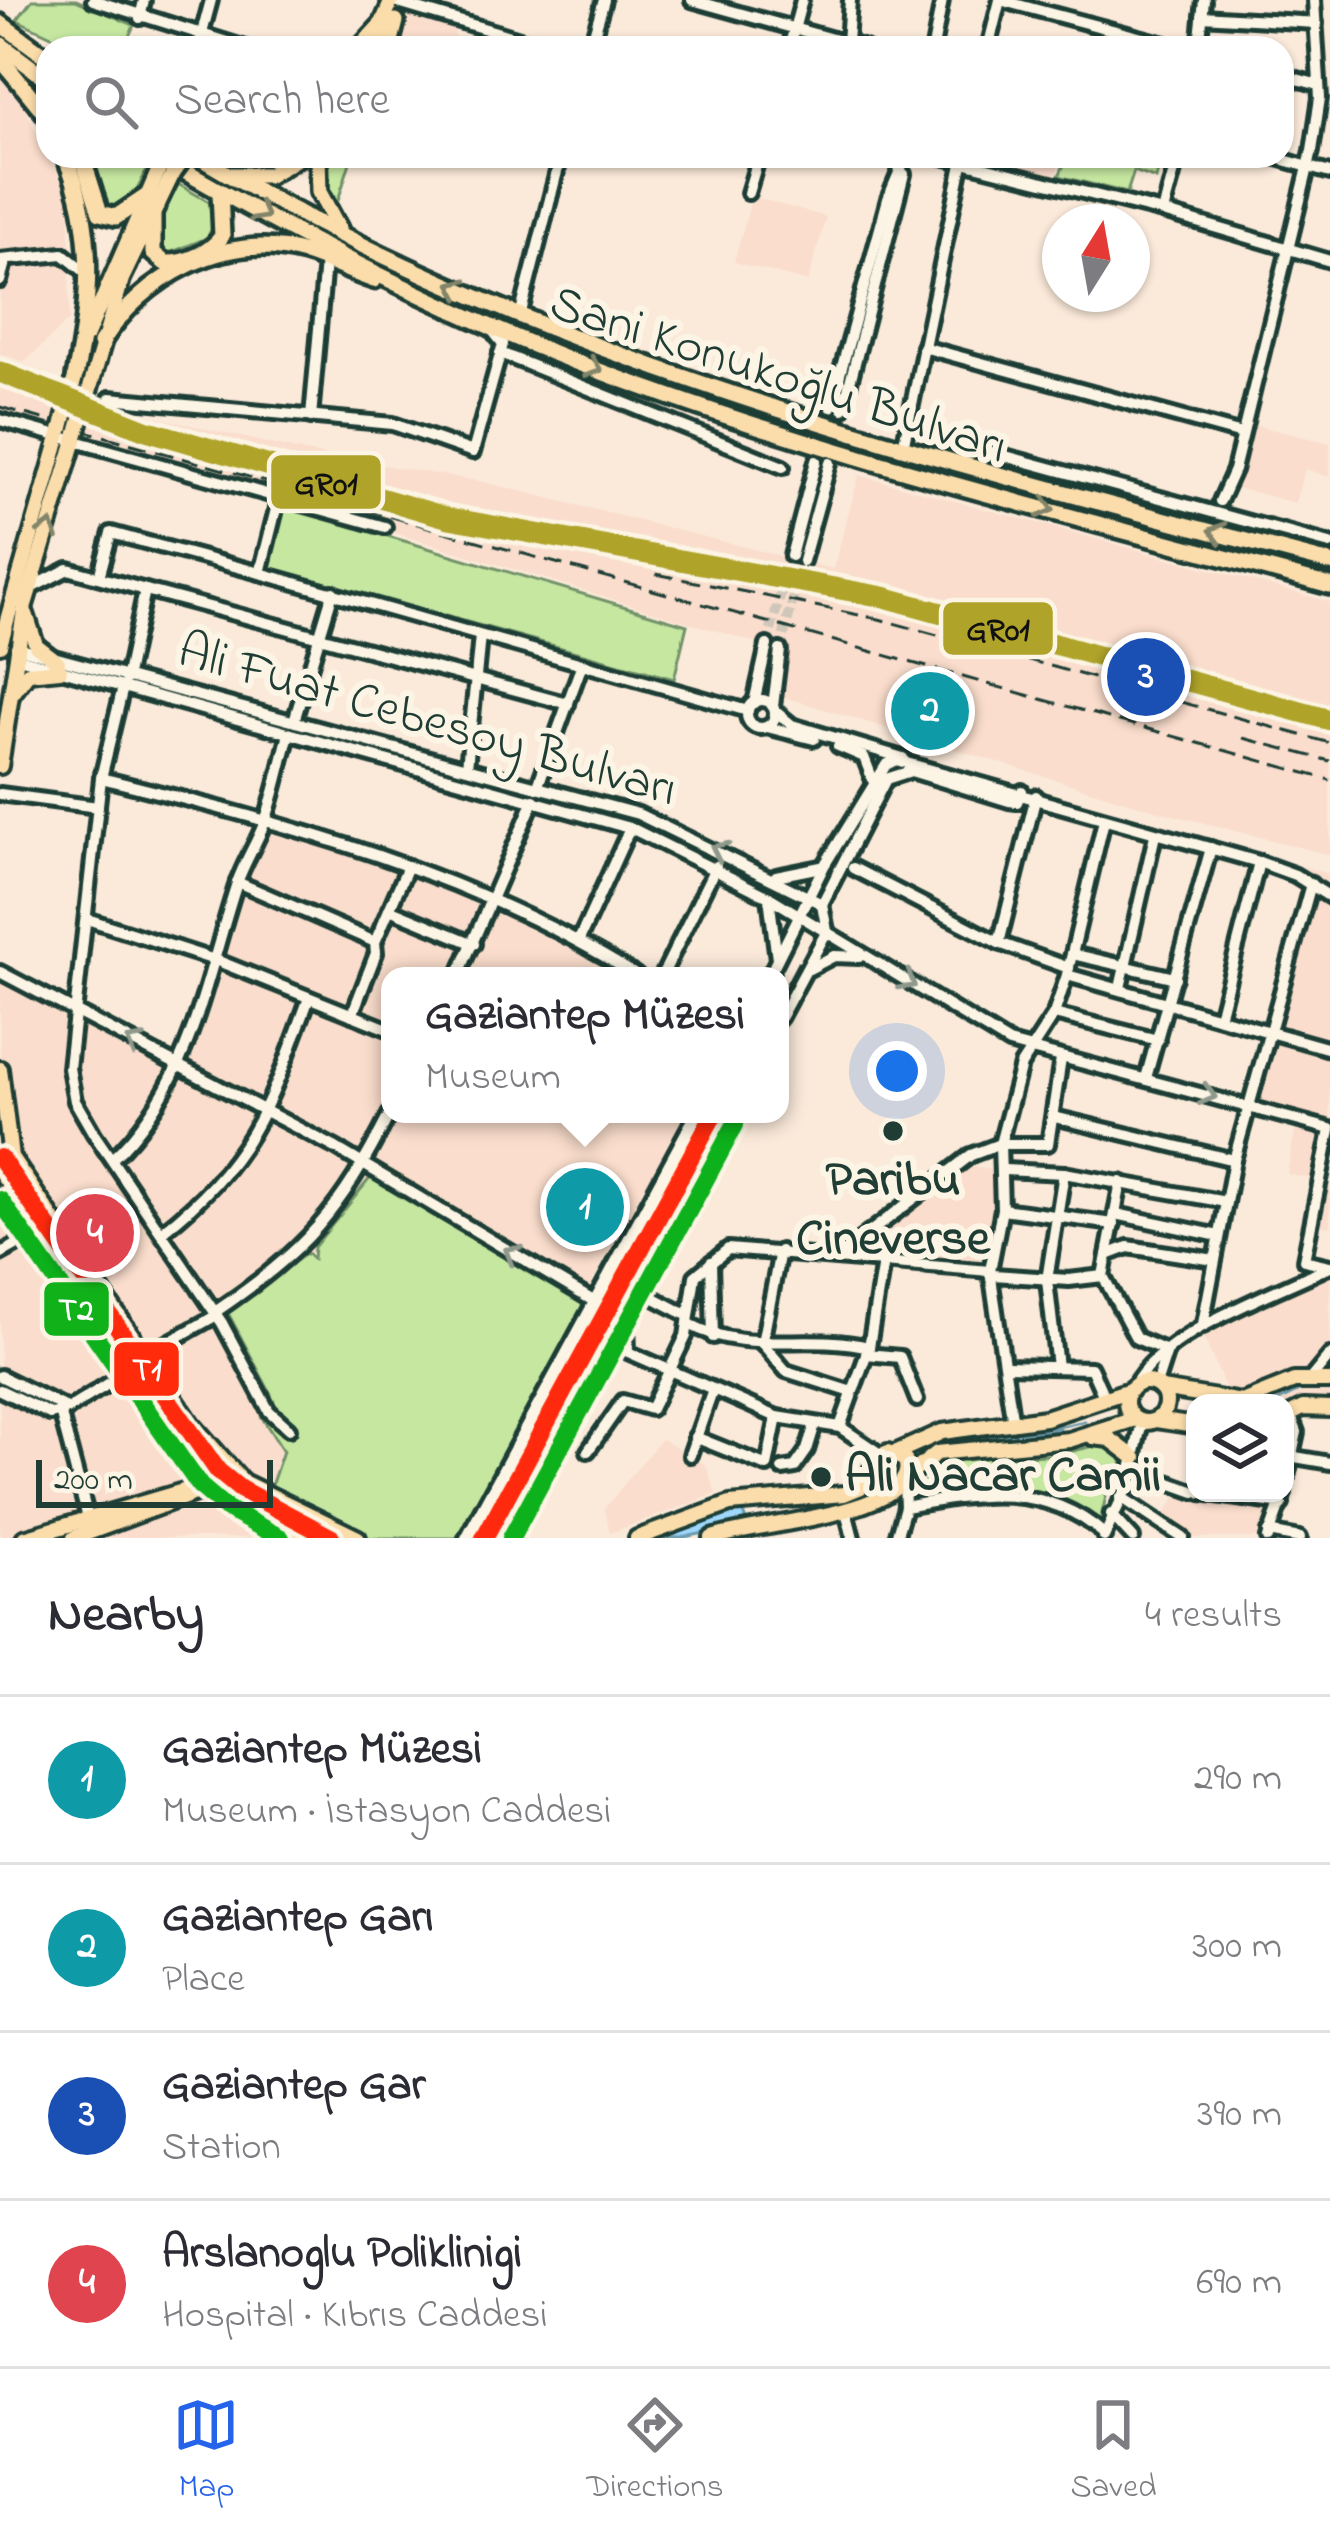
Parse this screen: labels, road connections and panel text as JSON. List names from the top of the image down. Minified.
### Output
{"streets":{"highway":["Sani Konukoğlu Bulvarı"],"street":["Ali Fuat Cebesoy Bulvarı"]},"places":["Paribu Cineverse","Ali Nacar Camii"],"lines":["transit line GR01","transit line T1","transit line T2"],"scale_bar":"200 m","north":"top","page":{"search":"Search here","pins":["3","2","1","4"],"popup":["Gaziantep Müzesi","Museum"],"scale":"200 m","heading":["Nearby","4 results"],"list":[{"mark":"1","name":"Gaziantep Müzesi","note":"Museum · İstasyon Caddesi","value":"290 m"},{"mark":"2","name":"Gaziantep Garı","note":"Place","value":"300 m"},{"mark":"3","name":"Gaziantep Gar","note":"Station","value":"390 m"},{"mark":"4","name":"Arslanoglu Poliklinigi","note":"Hospital · Kıbrıs Caddesi","value":"690 m"}],"nav":["Map","Directions","Saved"]}}
